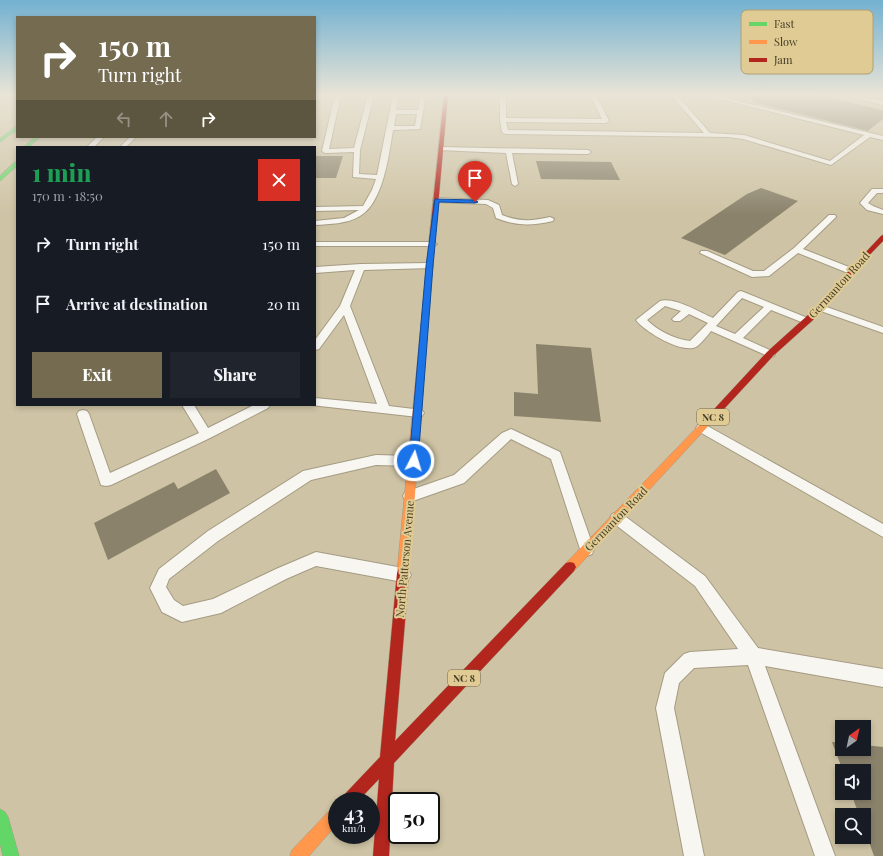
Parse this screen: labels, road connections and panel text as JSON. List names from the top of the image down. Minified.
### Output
{"streets":{"main road":["Germanton Road","NC 8","North Patterson Avenue"]},"crossings":[["Germanton Road","North Patterson Avenue"]],"legend":["Fast","Slow","Jam"],"north":"top right","page":{"turn":["150 m","Turn right"],"heading":["1 min","170 m · 18:50"],"list":[{"name":"Turn right","value":"150 m"},{"name":"Arrive at destination","value":"20 m"}],"buttons":["Exit","Share"],"speed":"43 km/h","limit":"50"}}
